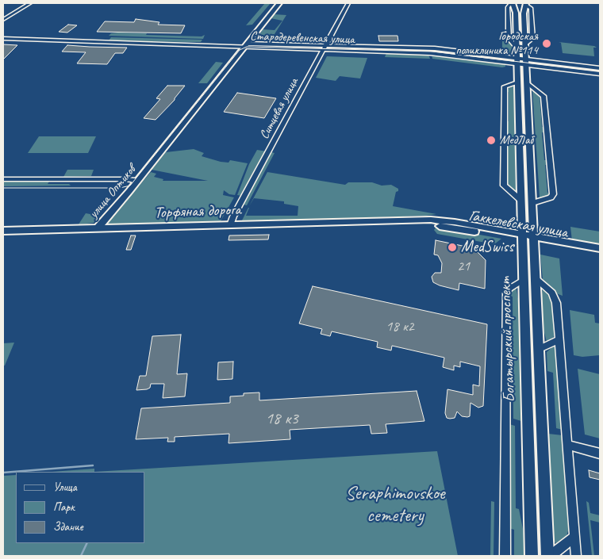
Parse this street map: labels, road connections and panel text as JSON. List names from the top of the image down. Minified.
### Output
{"streets":{"main road":["улица Оптиков","Торфяная дорога","Гаккелевская улица","Богатырский проспект"],"street":["Стародеревенская улица","Ситцевая улица"]},"crossings":[["Стародеревенская улица","Ситцевая улица"],["Стародеревенская улица","улица Оптиков"],["Стародеревенская улица","Богатырский проспект"],["Ситцевая улица","Торфяная дорога"],["улица Оптиков","Торфяная дорога"],["Торфяная дорога","Гаккелевская улица"],["Гаккелевская улица","Богатырский проспект"]],"parks":["Seraphimovskoe cemetery"],"places":["Городская поликлиника №114","МедЛаб","MedSwiss"],"house_numbers":["21","18 к2","18 к3"],"legend":["Улица","Парк","Здание"]}
